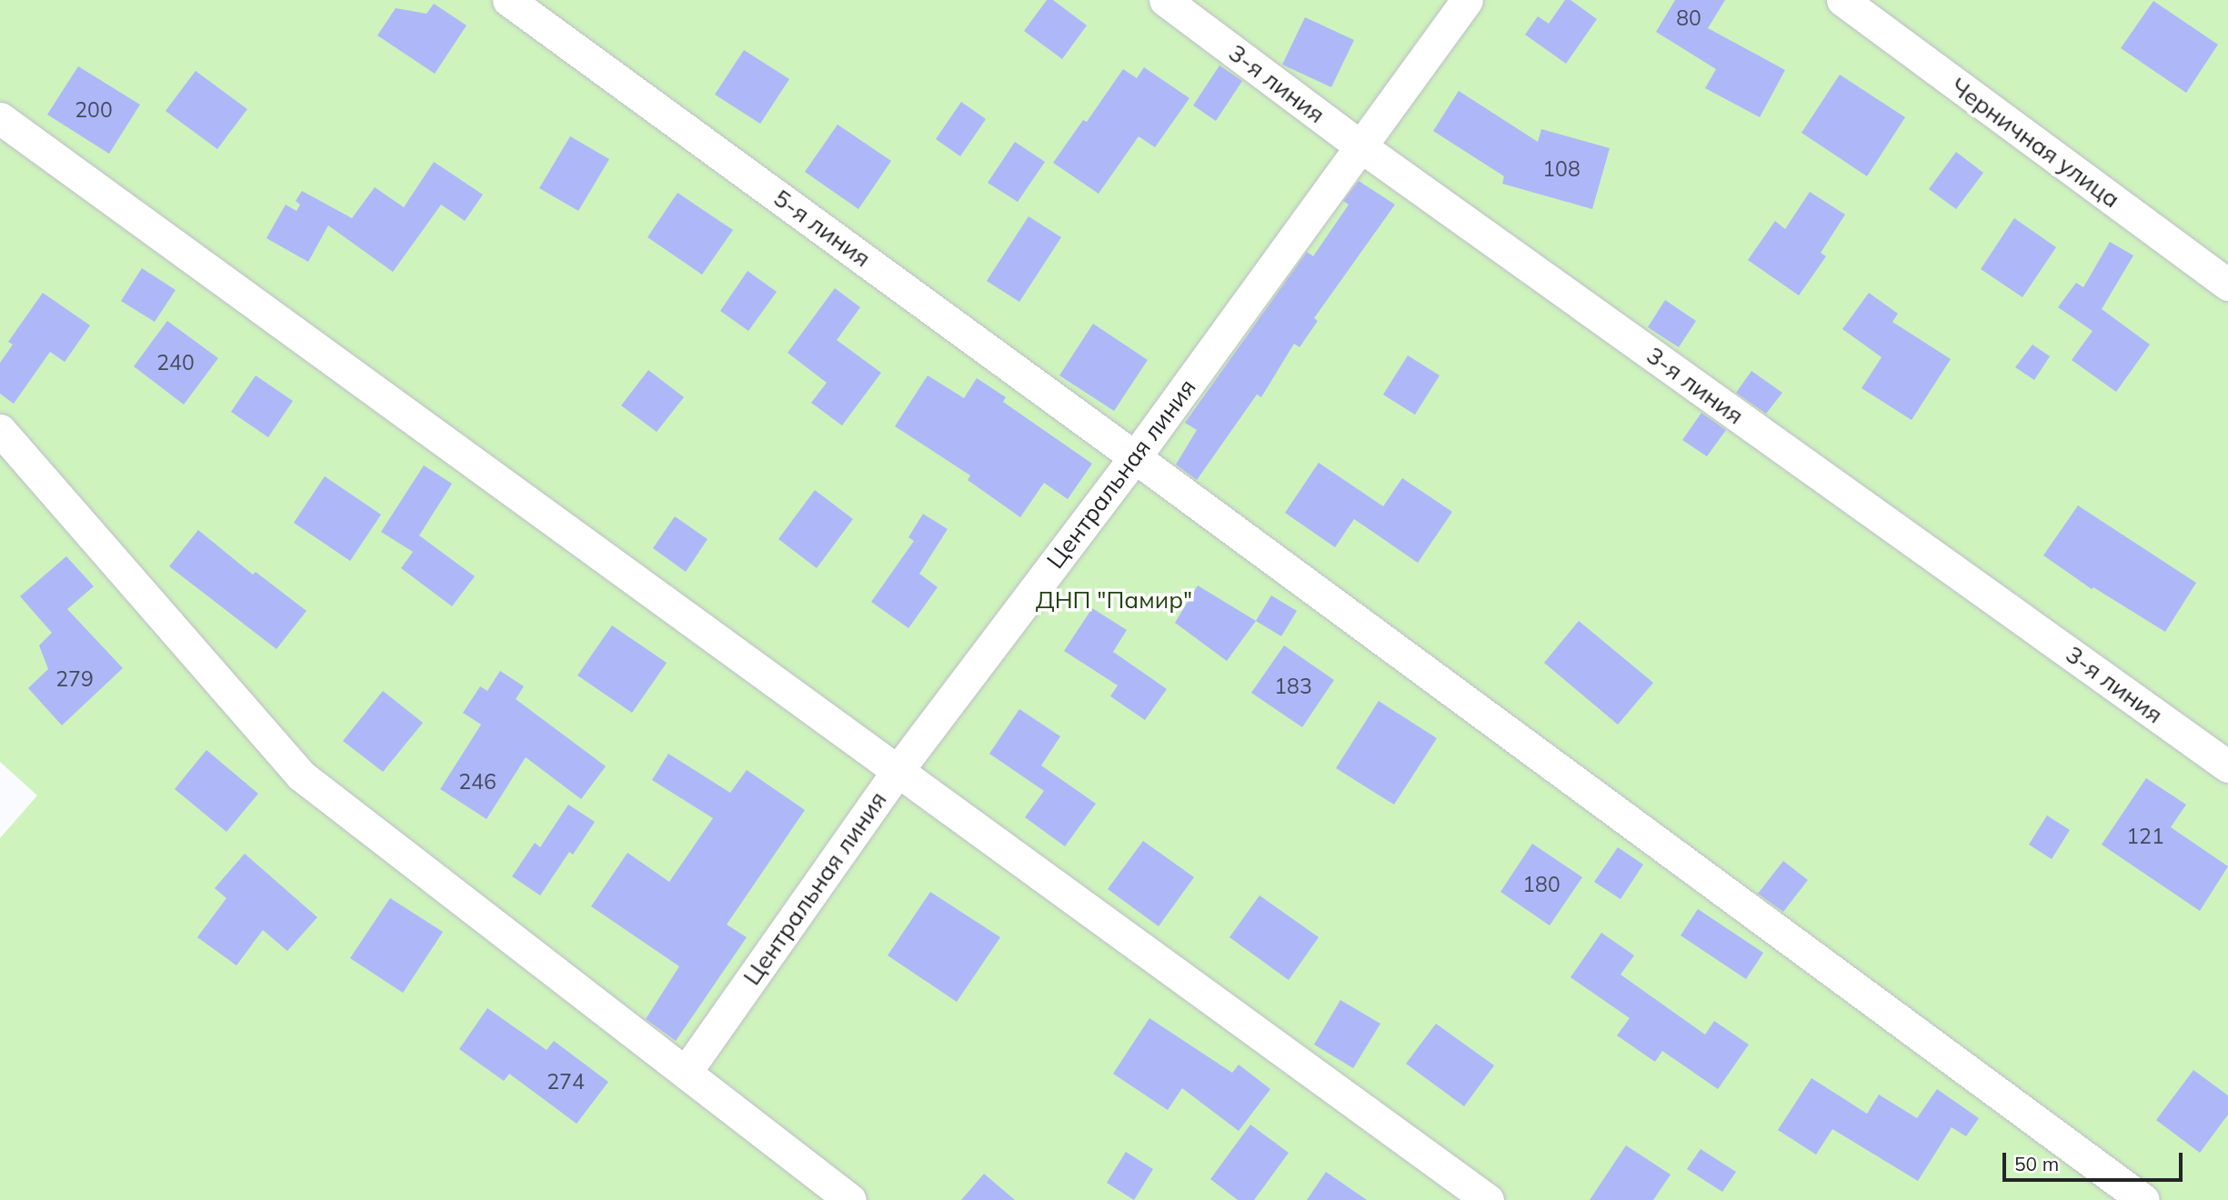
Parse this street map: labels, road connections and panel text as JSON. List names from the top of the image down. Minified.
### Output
{"streets":{"street":["3-я линия","Черничная улица","5-я линия","Центральная линия"]},"crossings":[["3-я линия","Центральная линия"],["5-я линия","Центральная линия"]],"parks":["ДНП \"Памир\""],"house_numbers":["80","200","108","240","279","183","246","121","180","274"],"scale_bar":"50 m"}
